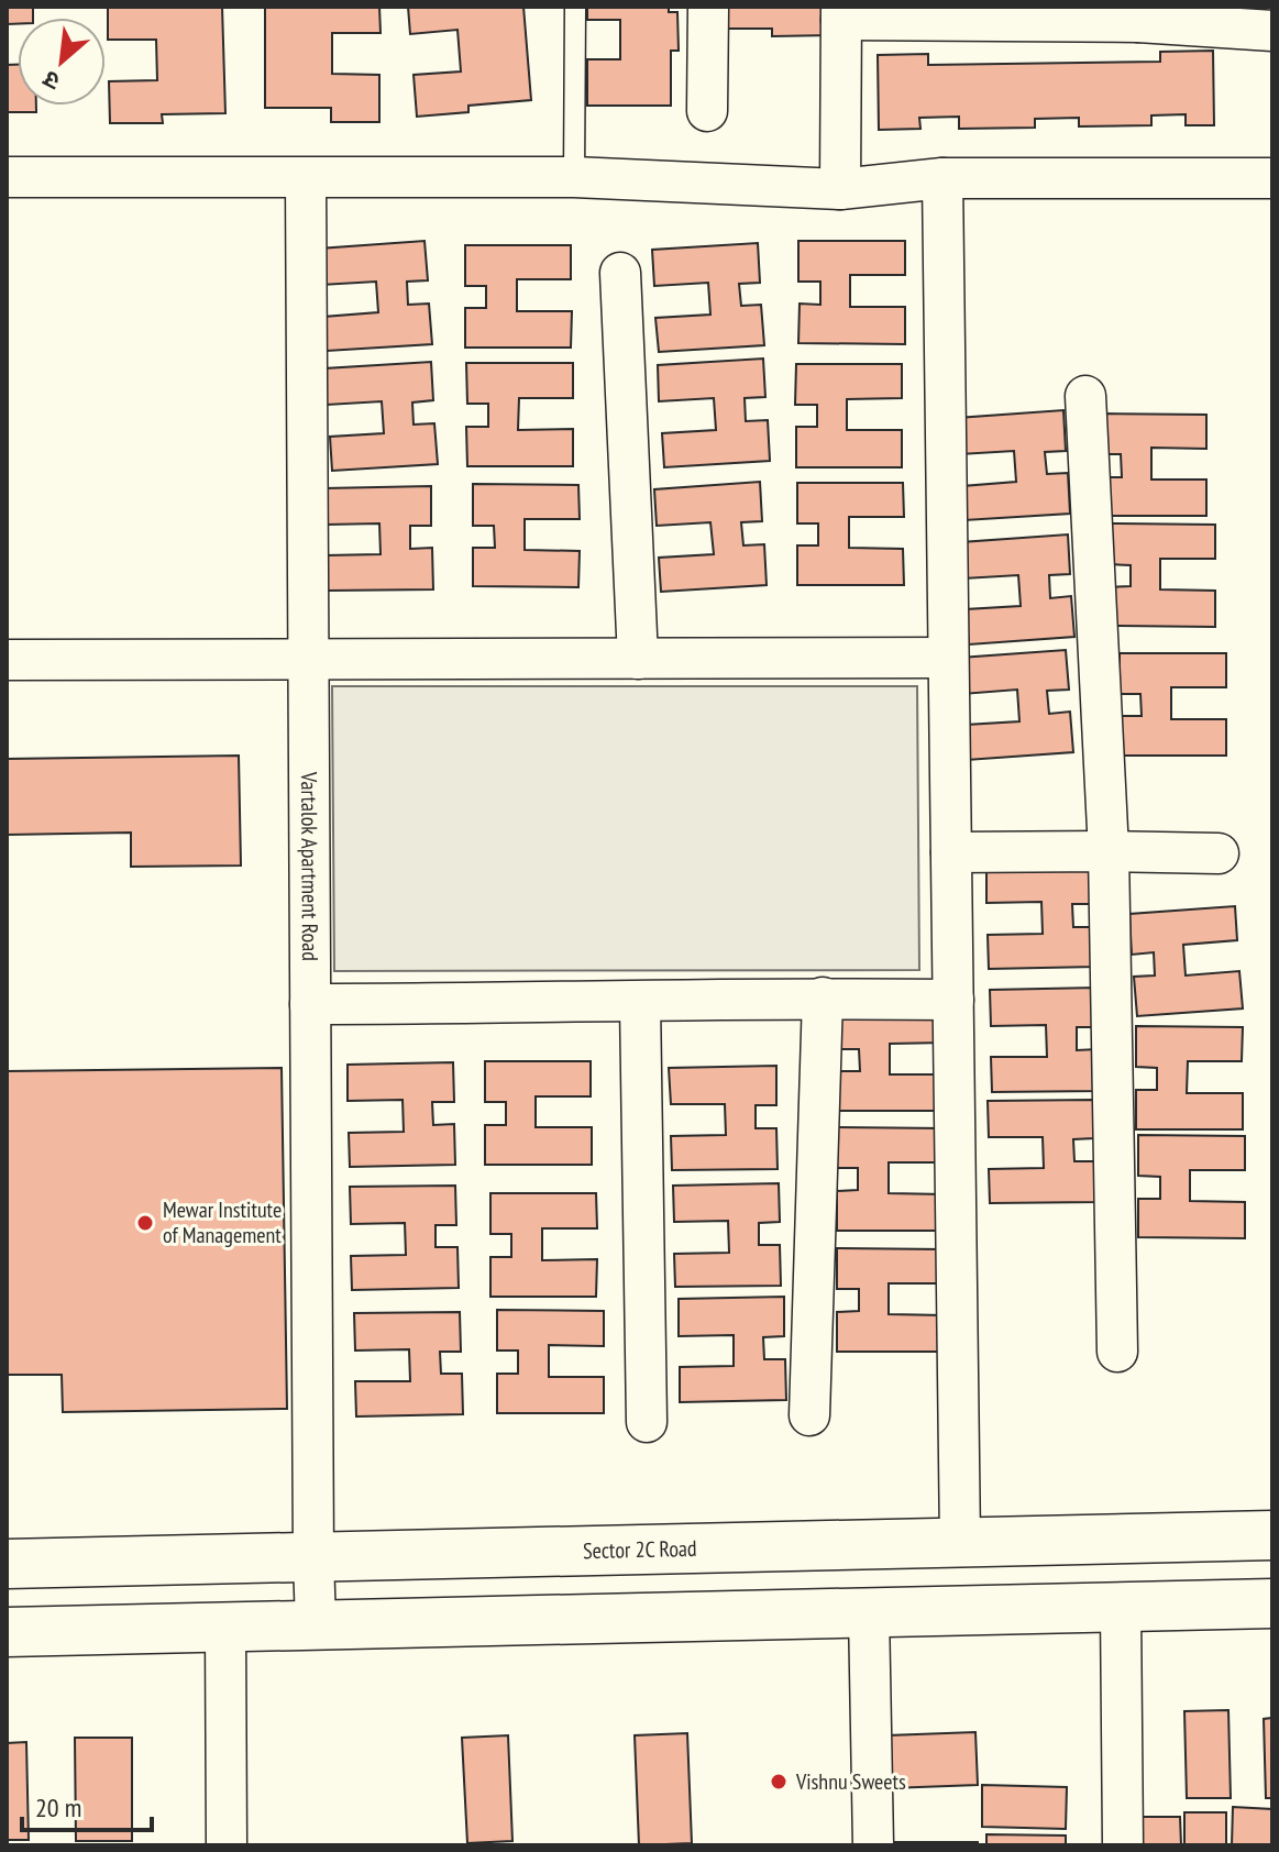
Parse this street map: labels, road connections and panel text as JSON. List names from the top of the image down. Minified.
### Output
{"streets":{"street":["Vartalok Apartment Road","Sector 2C Road"]},"crossings":[["Vartalok Apartment Road","Sector 2C Road"]],"places":["Mewar Institute of Management","Vishnu Sweets"],"scale_bar":"20 m","north":"bottom left"}
